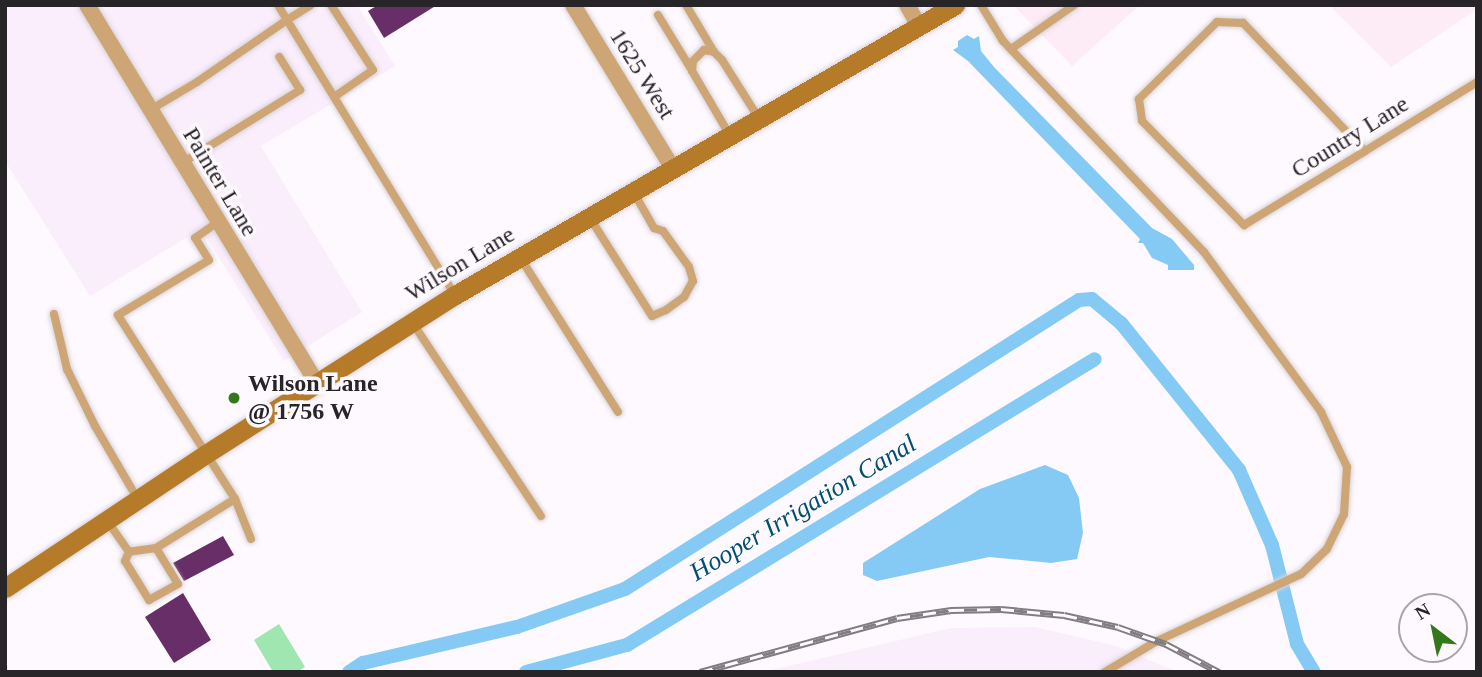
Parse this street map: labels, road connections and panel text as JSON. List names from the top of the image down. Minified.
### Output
{"streets":{"main road":["Wilson Lane"],"street":["1625 West","Painter Lane"],"lane":["Country Lane"]},"crossings":[["1625 West","Wilson Lane"],["Painter Lane","Wilson Lane"]],"water":["Hooper Irrigation Canal"],"places":["Wilson Lane @ 1756 W"],"north":"top left"}
